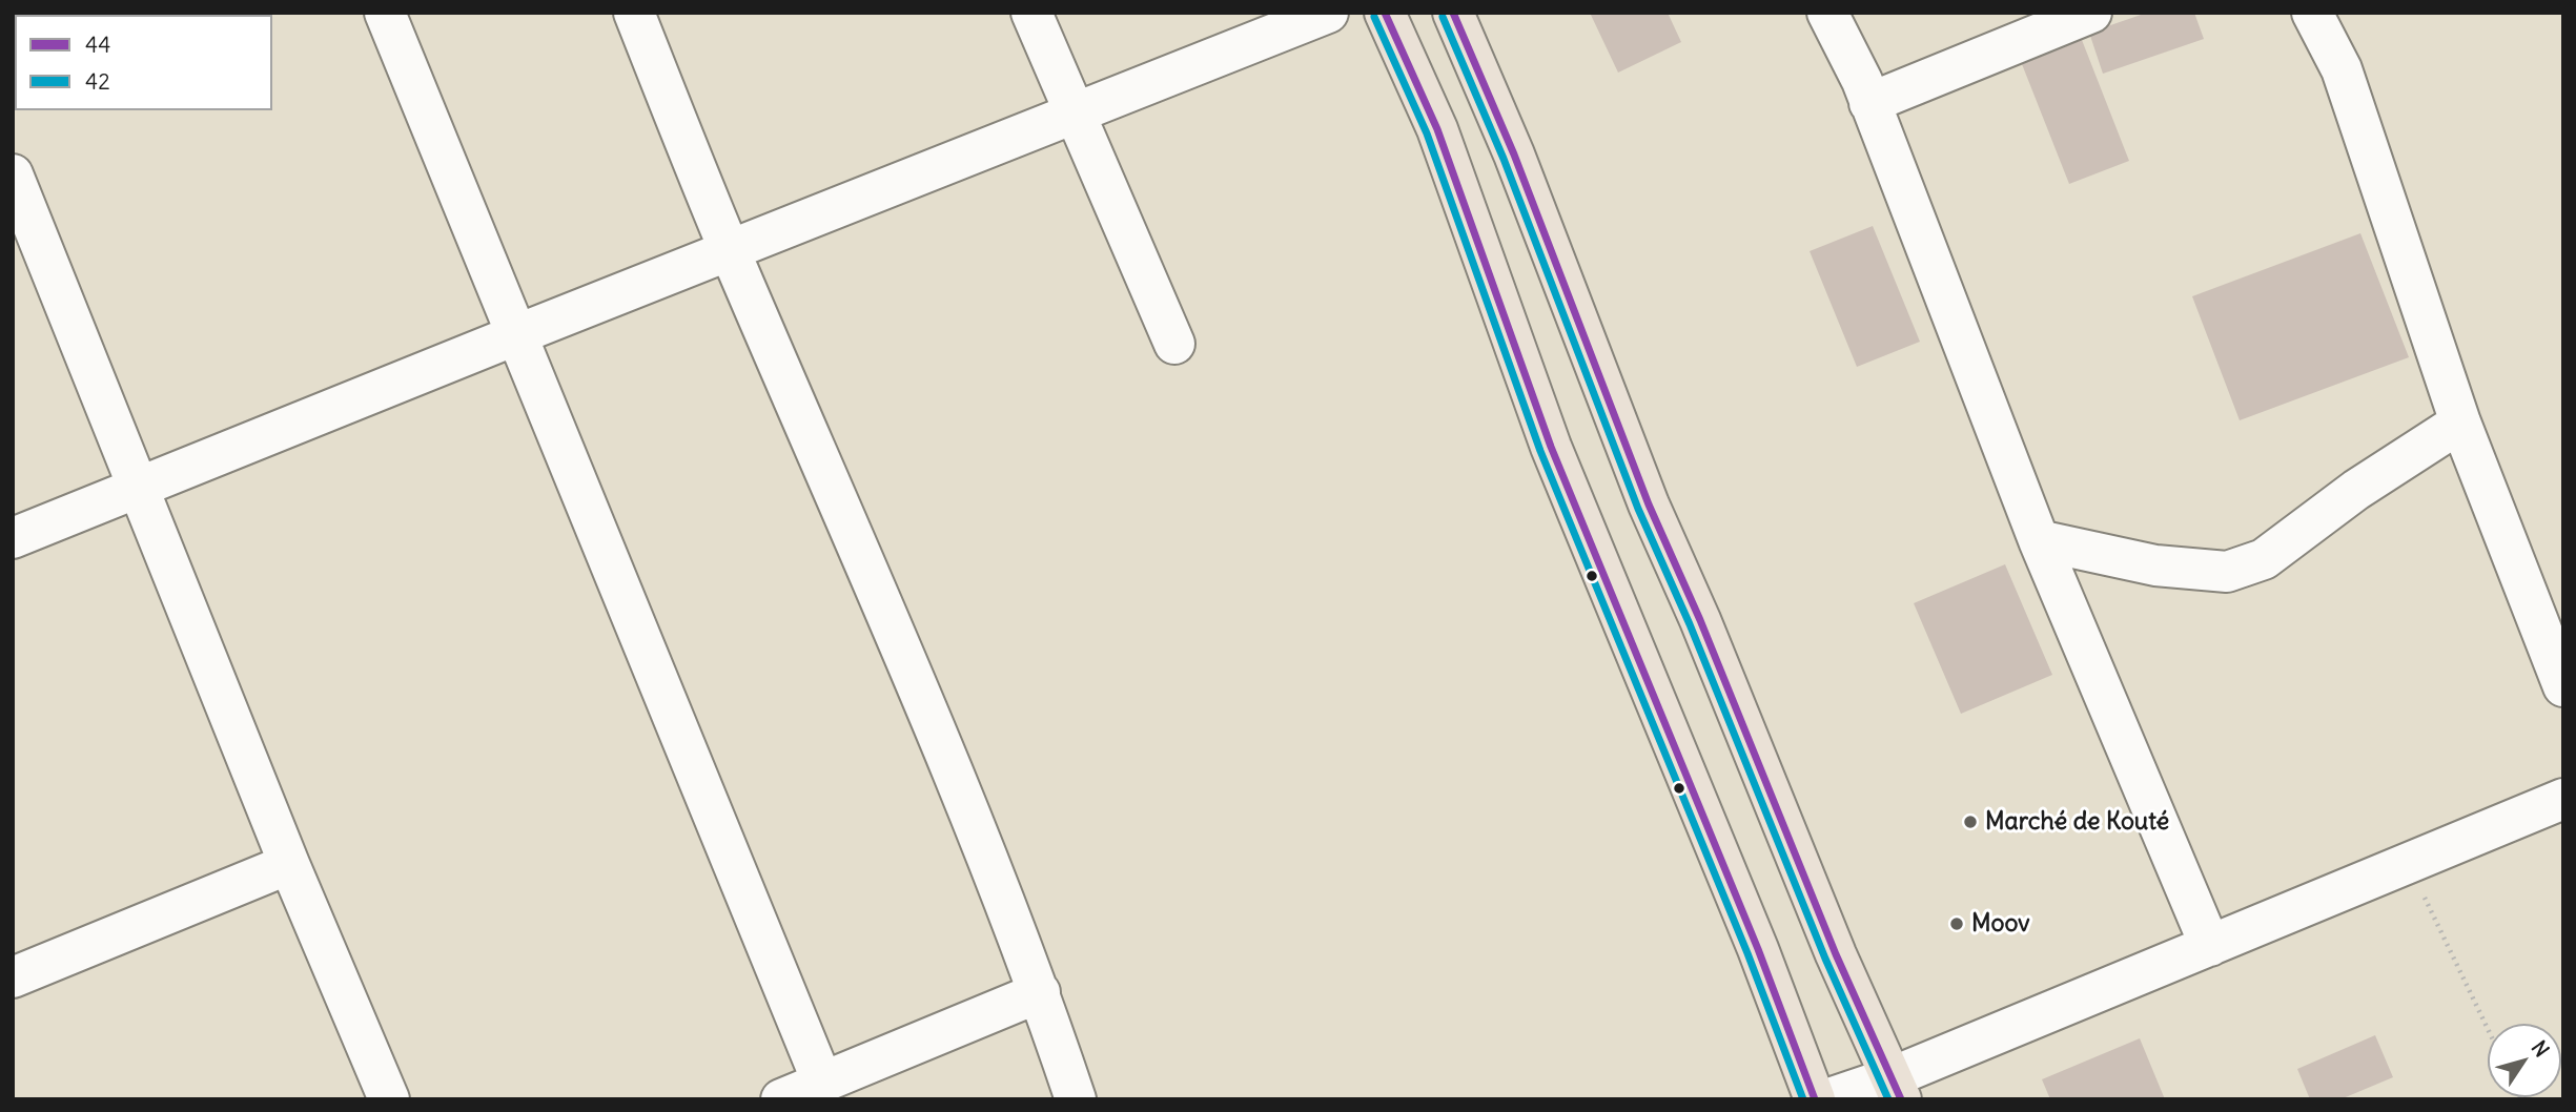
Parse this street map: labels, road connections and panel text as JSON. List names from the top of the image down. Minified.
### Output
{"places":["Marché de Kouté","Moov"],"lines":["transit line 44","transit line 42"],"legend":["44","42"],"north":"top right"}
